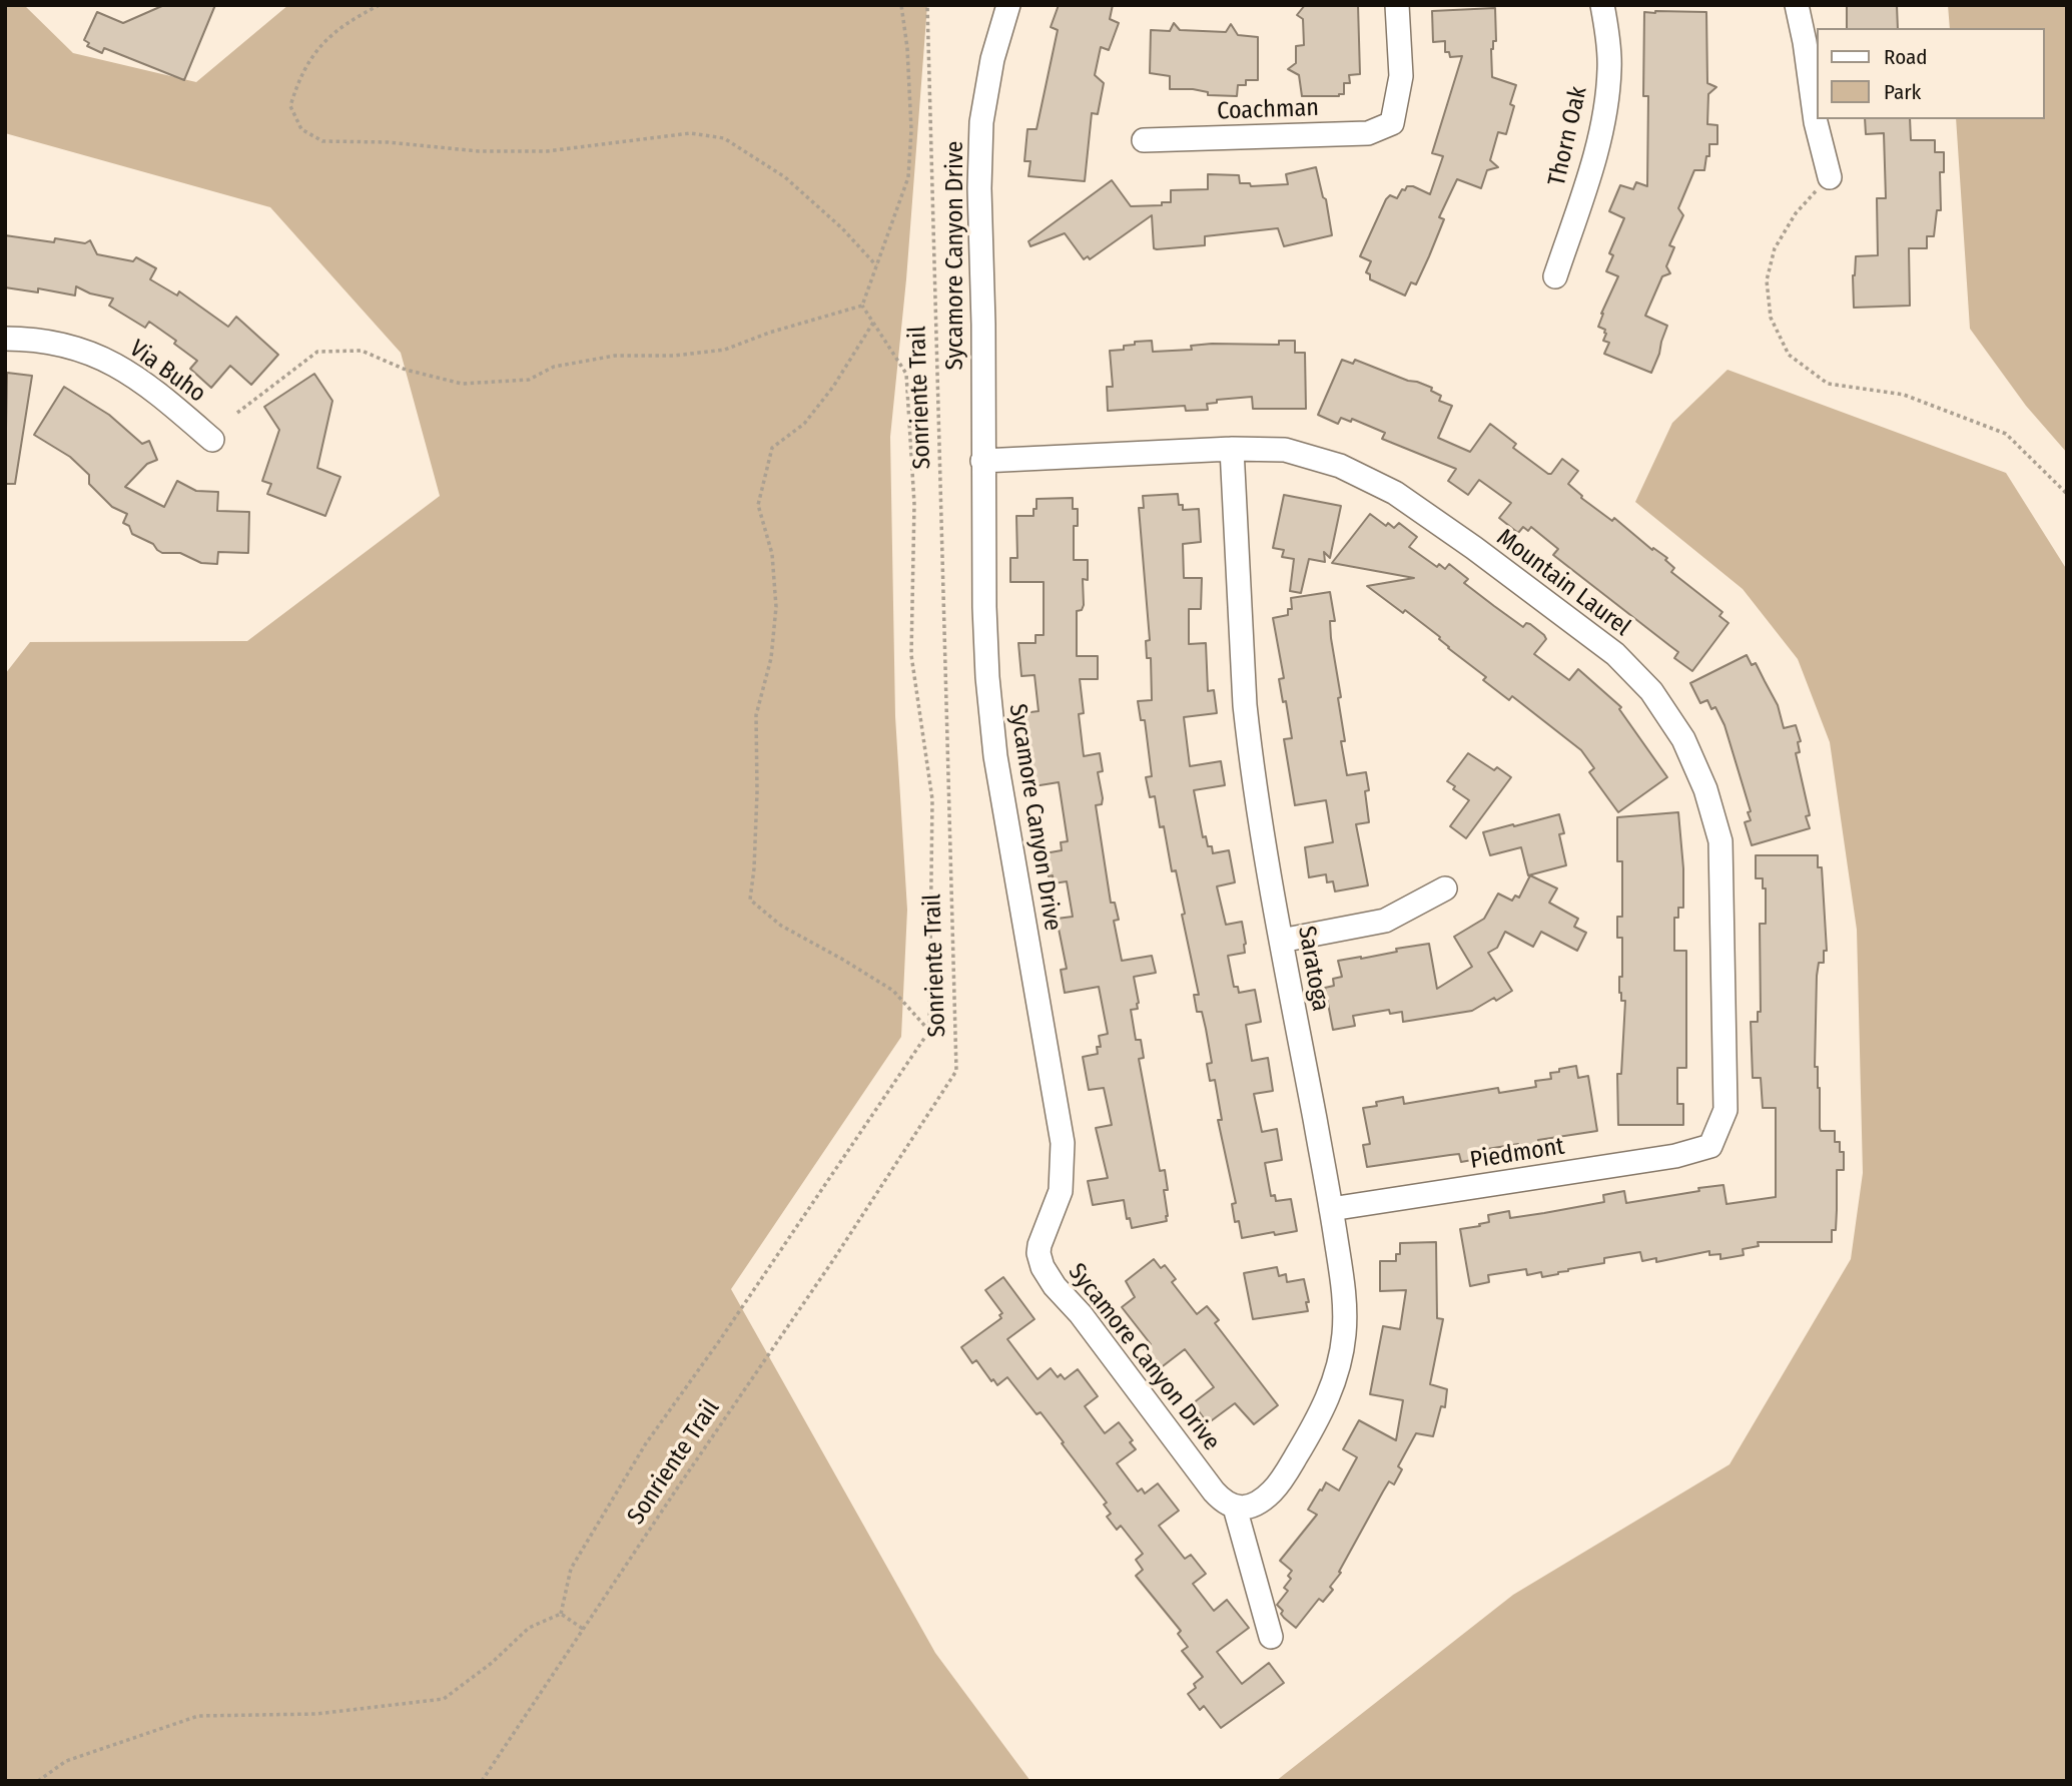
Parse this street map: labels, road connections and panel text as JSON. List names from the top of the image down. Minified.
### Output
{"streets":{"street":["Coachman","Thorn Oak","Sycamore Canyon Drive","Via Buho","Mountain Laurel","Saratoga","Piedmont"],"path":["Sonriente Trail"]},"crossings":[["Sycamore Canyon Drive","Mountain Laurel"],["Sycamore Canyon Drive","Saratoga"],["Mountain Laurel","Saratoga"],["Mountain Laurel","Piedmont"],["Saratoga","Piedmont"]],"legend":["Road","Park"]}
